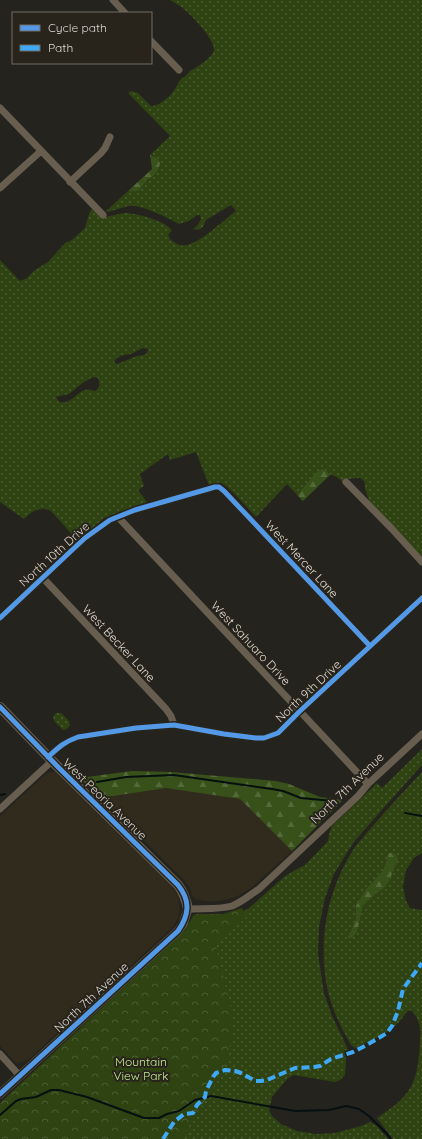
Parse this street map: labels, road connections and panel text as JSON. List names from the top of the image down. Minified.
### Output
{"streets":{"main road":["West Peoria Avenue"],"street":["North 10th Drive","West Mercer Lane","West Becker Lane","West Sahuaro Drive","North 9th Drive","North 7th Avenue"]},"crossings":[["North 10th Drive","West Mercer Lane"],["North 10th Drive","West Becker Lane"],["North 10th Drive","West Sahuaro Drive"],["West Mercer Lane","North 9th Drive"],["West Becker Lane","North 9th Drive"],["West Sahuaro Drive","North 9th Drive"],["West Sahuaro Drive","North 7th Avenue"],["North 9th Drive","West Peoria Avenue"],["North 7th Avenue","West Peoria Avenue"]],"parks":["Mountain View Park"],"legend":["Cycle path","Path"]}
